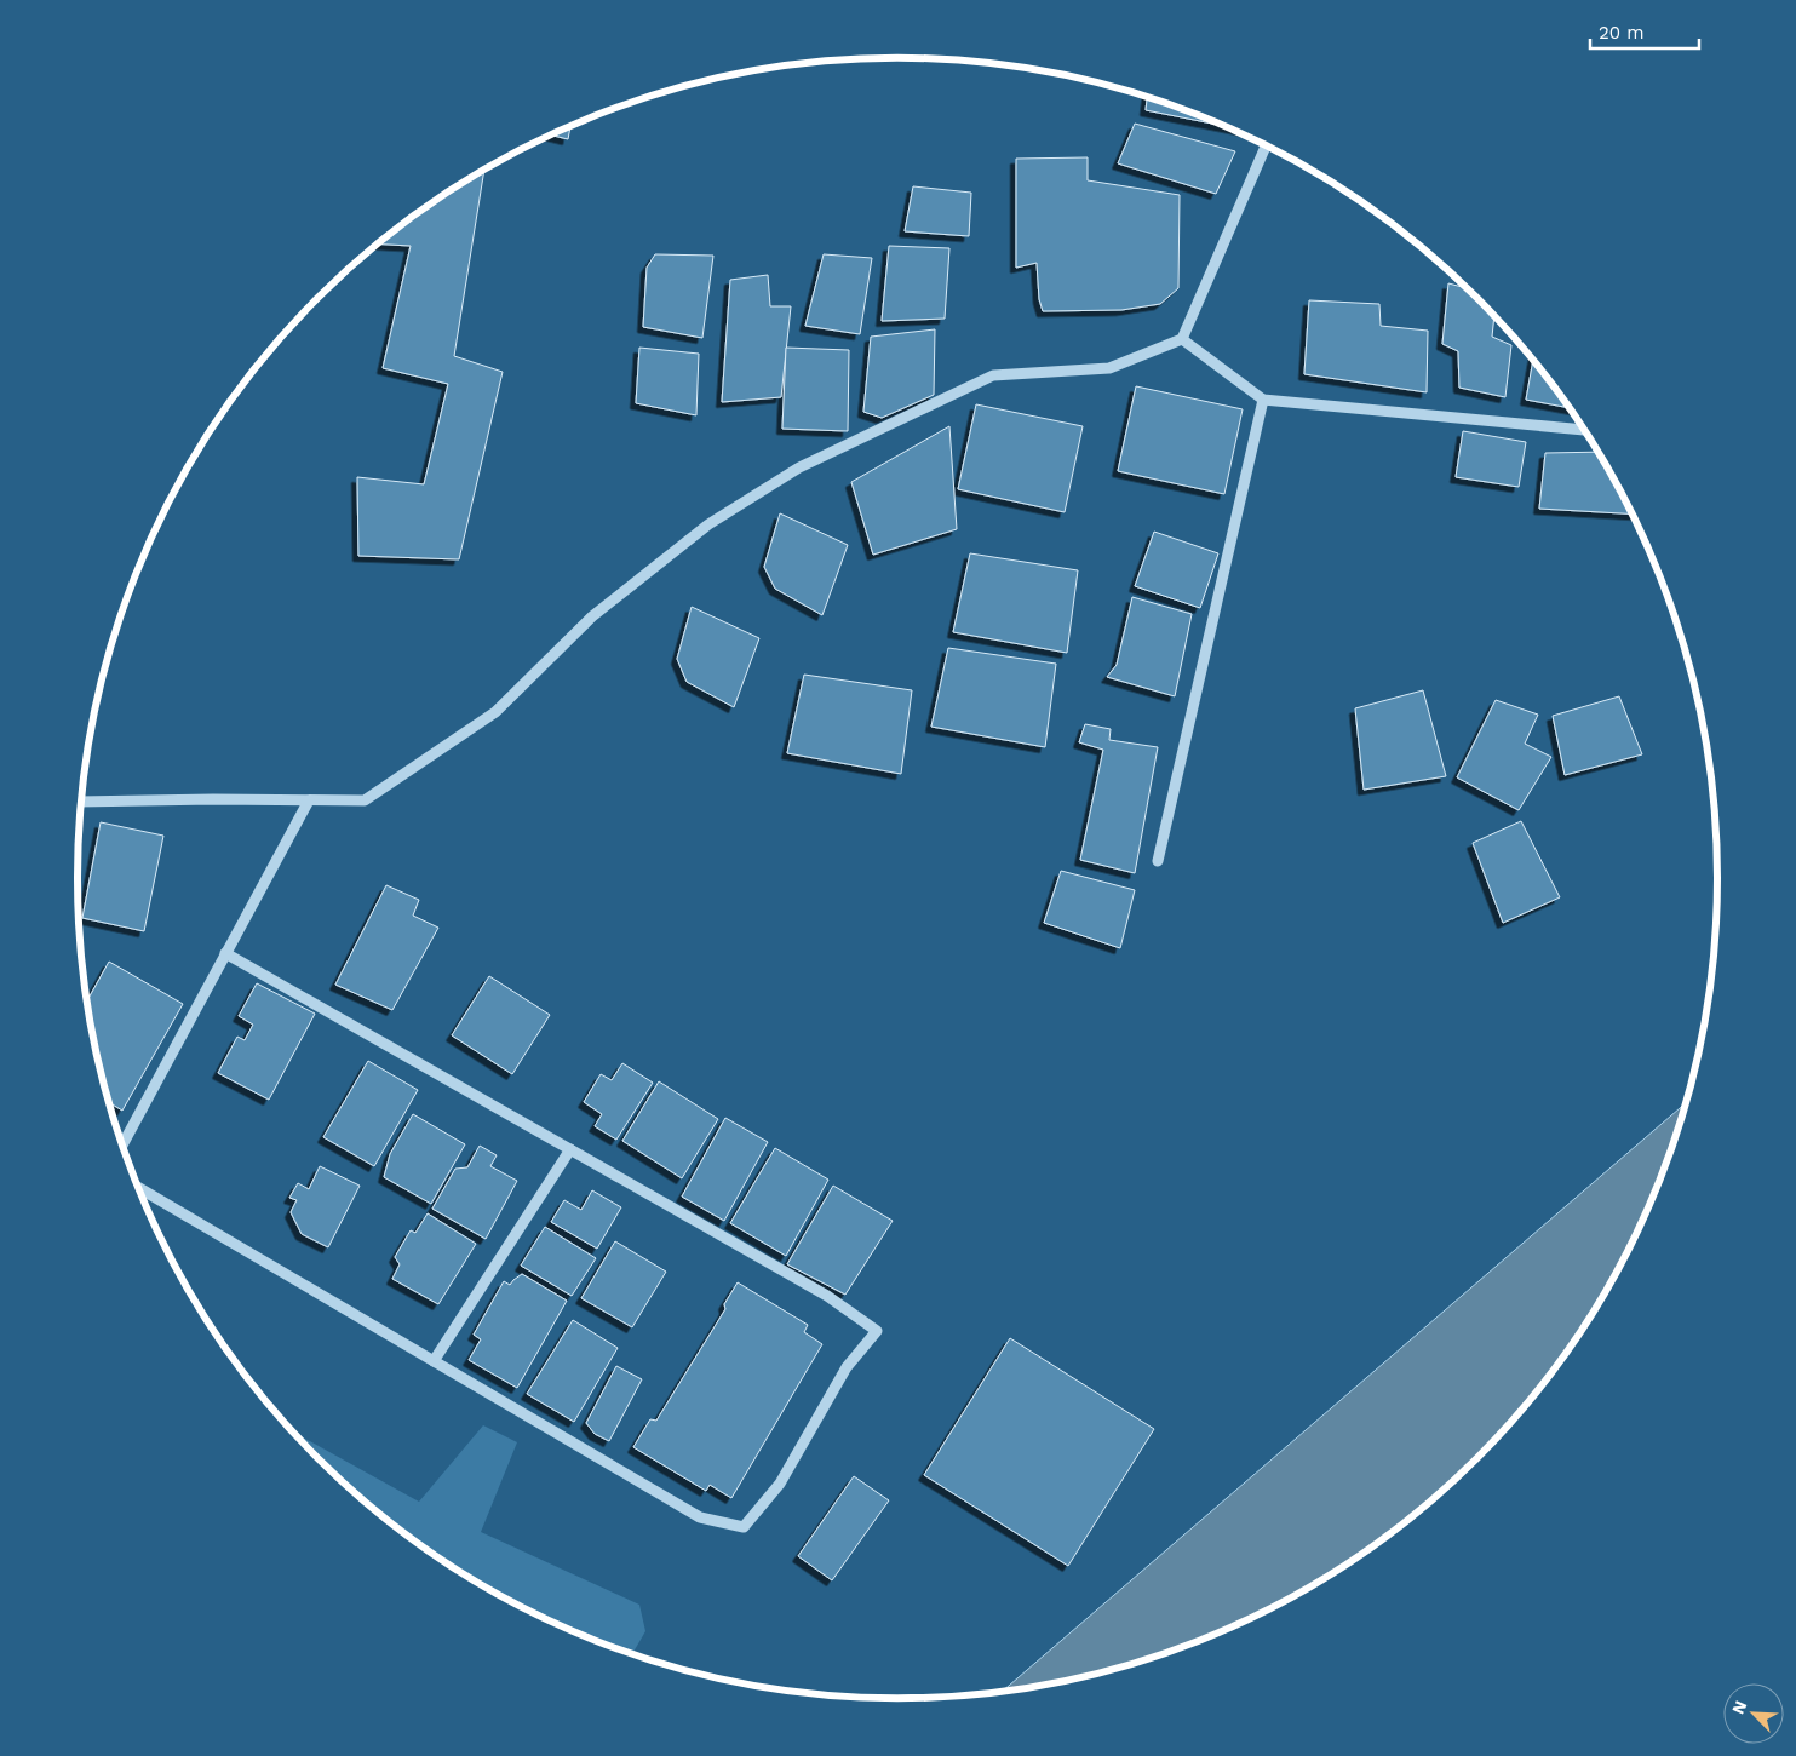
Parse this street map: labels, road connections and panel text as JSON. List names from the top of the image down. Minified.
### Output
{"scale_bar":"20 m","north":"top left"}
